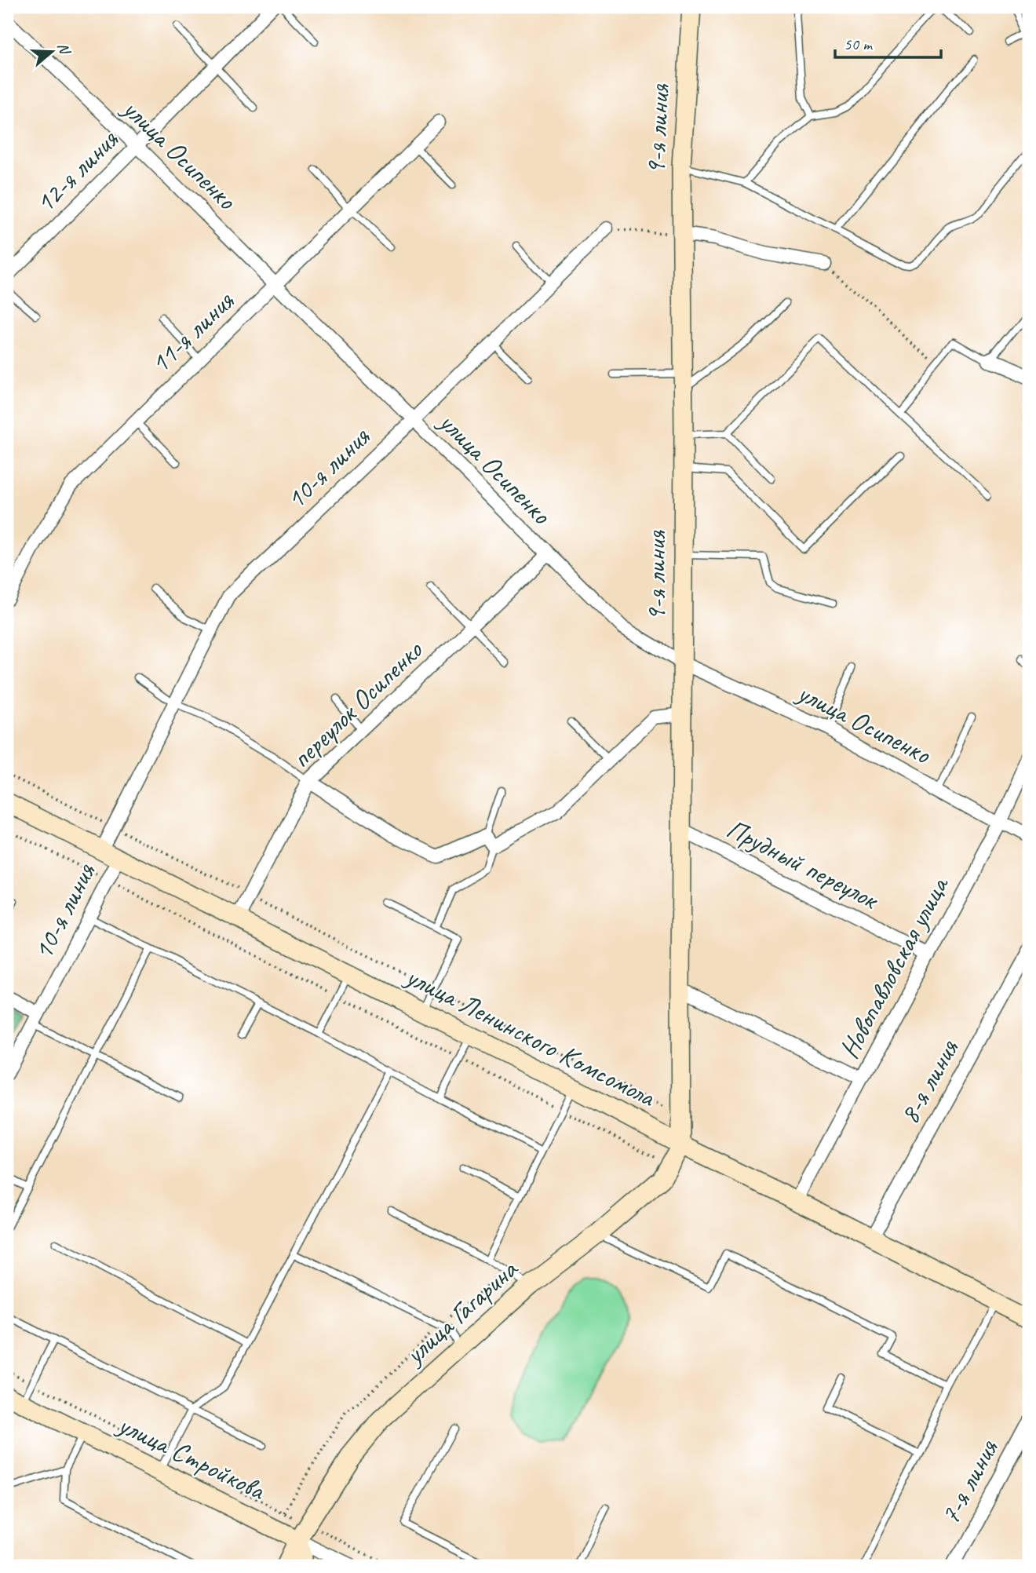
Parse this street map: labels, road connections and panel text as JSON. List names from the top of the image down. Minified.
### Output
{"streets":{"street":["9-я линия","улица Осипенко","12-я линия","11-я линия","10-я линия","переулок Осипенко","Прудный переулок","Новопавловская улица","улица Ленинского Комсомола","8-я линия","улица Гагарина","улица Стройкова","7-я линия"]},"crossings":[["9-я линия","улица Осипенко"],["9-я линия","Прудный переулок"],["9-я линия","улица Ленинского Комсомола"],["9-я линия","улица Гагарина"],["улица Осипенко","12-я линия"],["улица Осипенко","11-я линия"],["улица Осипенко","10-я линия"],["улица Осипенко","переулок Осипенко"],["улица Осипенко","Новопавловская улица"],["10-я линия","улица Ленинского Комсомола"],["переулок Осипенко","улица Ленинского Комсомола"],["Прудный переулок","Новопавловская улица"],["Новопавловская улица","улица Ленинского Комсомола"],["улица Ленинского Комсомола","8-я линия"],["улица Ленинского Комсомола","улица Гагарина"],["улица Гагарина","улица Стройкова"]],"scale_bar":"50 m","north":"right"}
